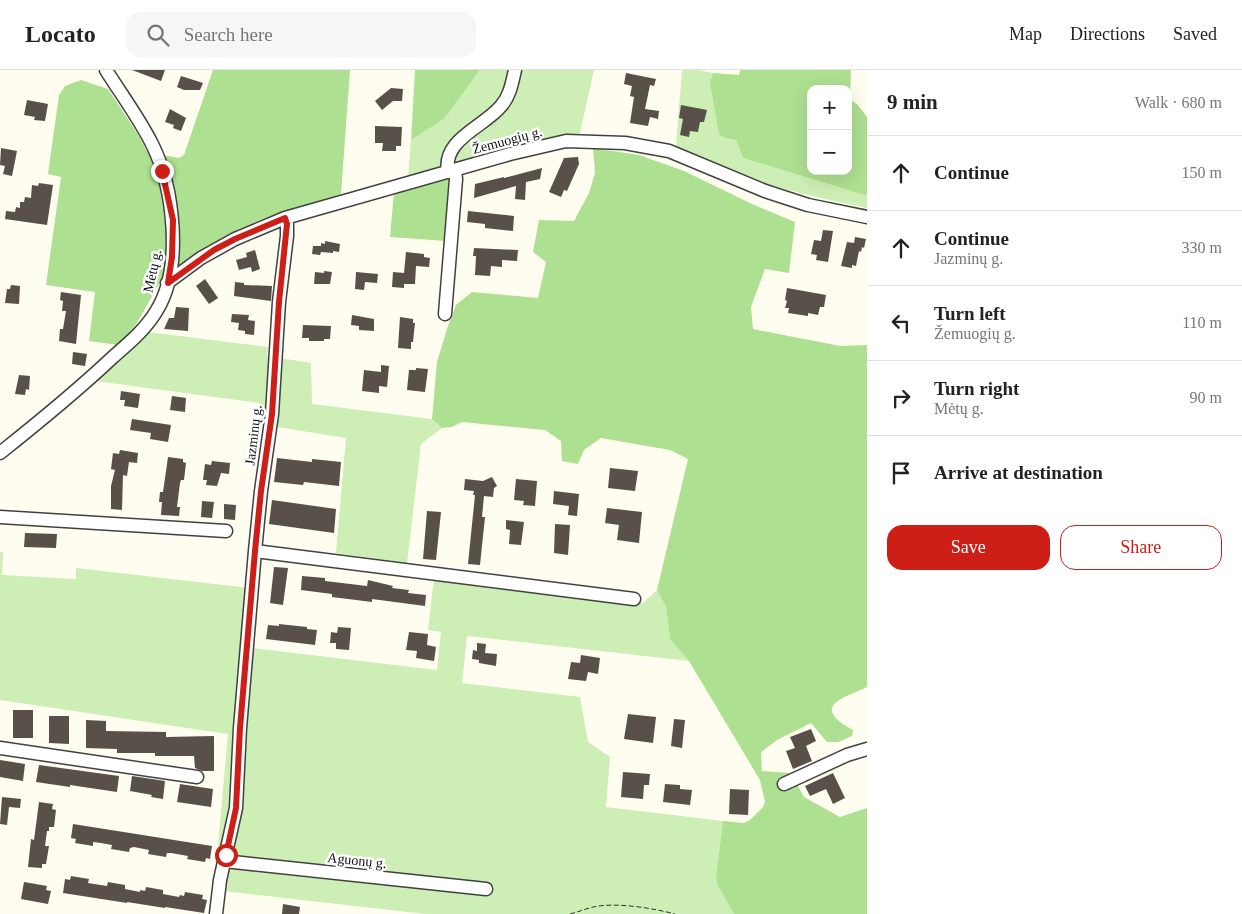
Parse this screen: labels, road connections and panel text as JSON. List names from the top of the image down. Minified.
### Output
{"streets":{"street":["Žemuogių g.","Mėtų g.","Jazminų g.","Aguonų g."]},"crossings":[["Žemuogių g.","Mėtų g."],["Žemuogių g.","Jazminų g."],["Jazminų g.","Aguonų g."]],"page":{"header":"Locato","search":"Search here","nav":["Map","Directions","Saved"],"heading":["9 min","Walk · 680 m"],"map_buttons":["+","−"],"list":[["Continue","150 m"],["Continue","Jazminų g.","330 m"],["Turn left","Žemuogių g.","110 m"],["Turn right","Mėtų g.","90 m"],"Arrive at destination"],"buttons":["Save","Share"]}}
